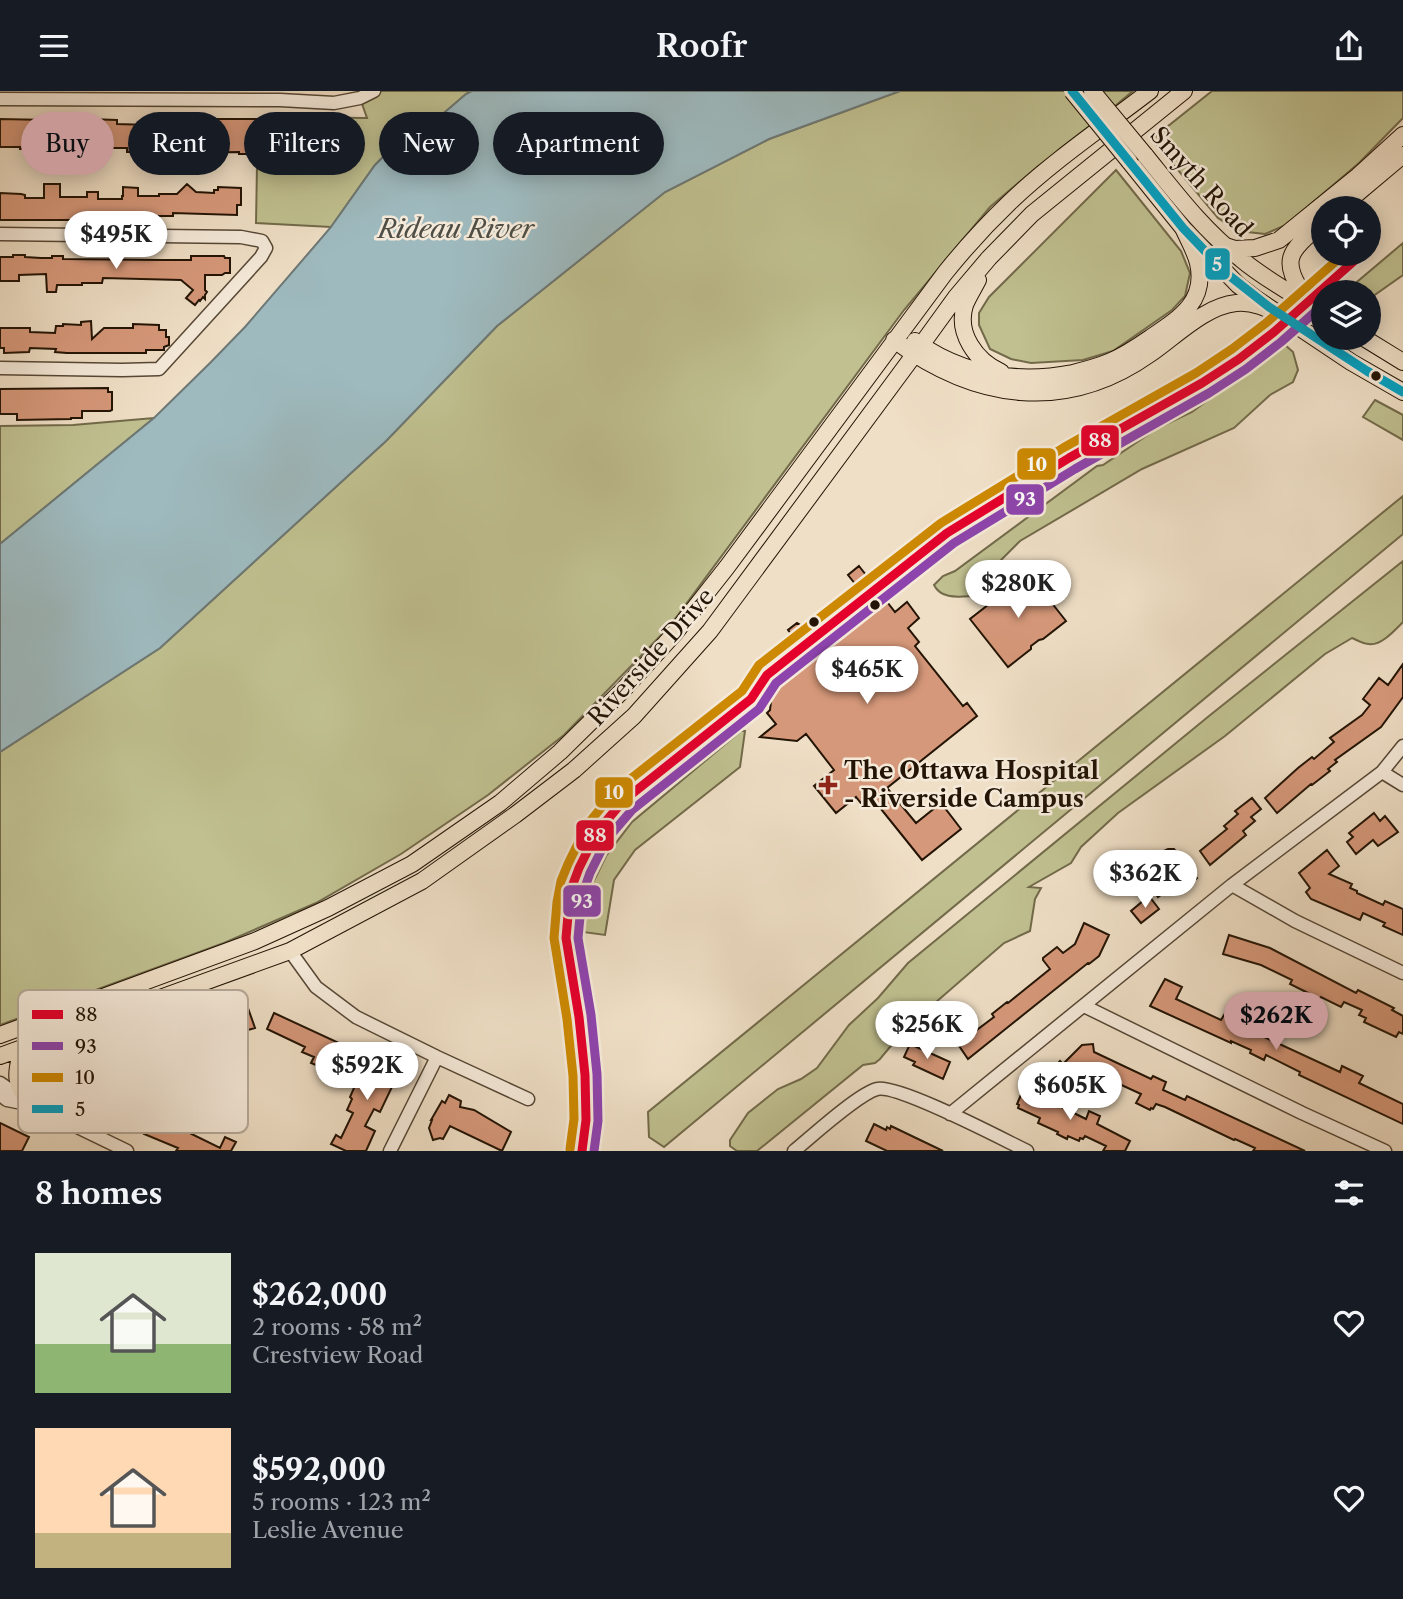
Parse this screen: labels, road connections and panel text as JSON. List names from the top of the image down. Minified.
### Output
{"streets":{"main road":["Smyth Road","Riverside Drive"]},"water":["Rideau River"],"places":{"health":["The Ottawa Hospital - Riverside Campus"]},"lines":["transit line 5","transit line 88","transit line 10","transit line 93"],"legend":["88","93","10","5"],"page":{"header":"Roofr","chip":["Buy","Rent","Filters","New","Apartment"],"price":["$495K","$280K","$465K","$362K","$262K","$256K","$592K","$605K"],"heading":"8 homes","list":[{"name":"$262,000","note":"2 rooms · 58 m² · Crestview Road"},{"name":"$592,000","note":"5 rooms · 123 m² · Leslie Avenue"}]}}
